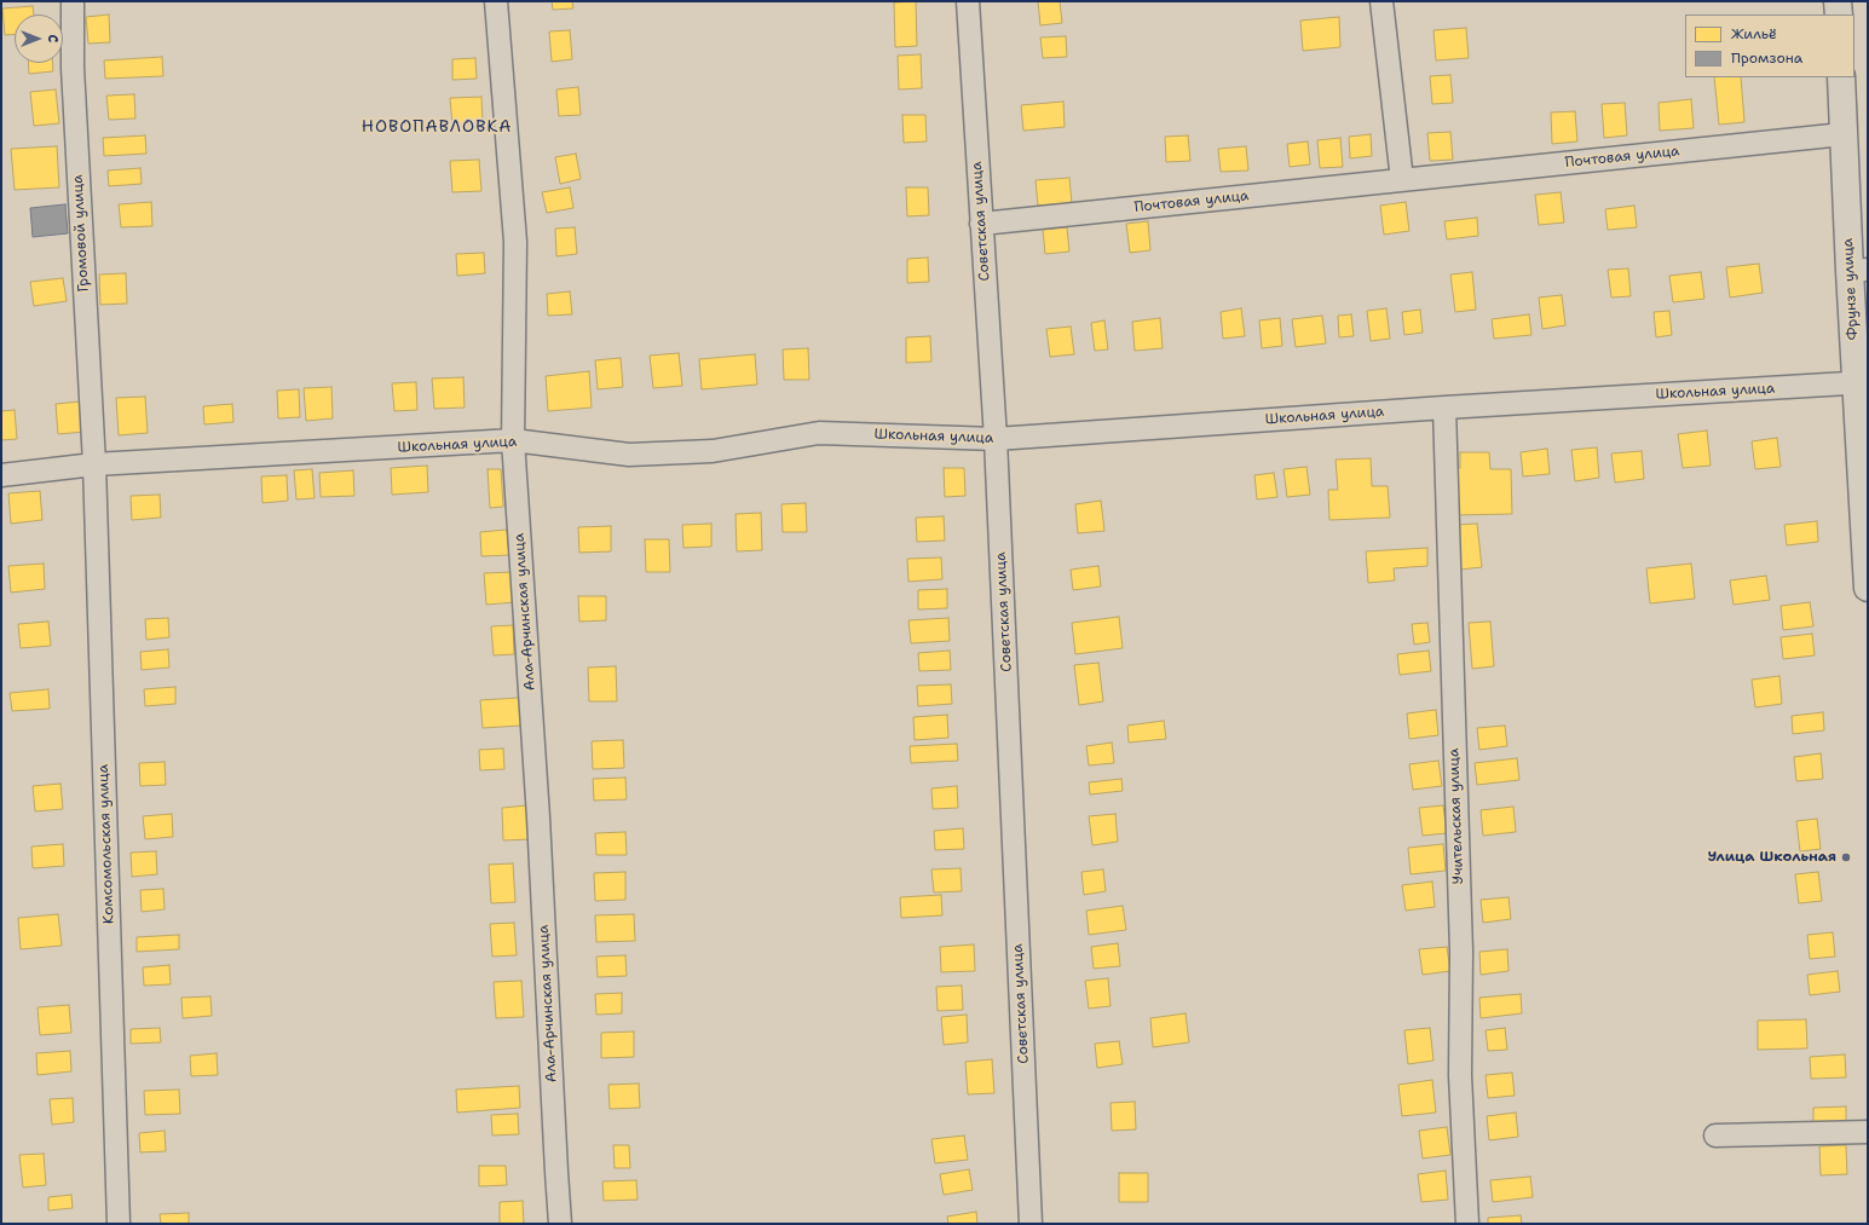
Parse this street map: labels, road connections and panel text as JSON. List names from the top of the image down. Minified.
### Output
{"streets":{"main road":["Фрунзе улица"],"street":["Почтовая улица","Советская улица","Громовой улица","Школьная улица","Ала-Арчинская улица","Учительская улица","Комсомольская улица"]},"crossings":[["Почтовая улица","Советская улица"],["Почтовая улица","Фрунзе улица"],["Советская улица","Школьная улица"],["Громовой улица","Школьная улица"],["Громовой улица","Комсомольская улица"],["Фрунзе улица","Школьная улица"],["Школьная улица","Ала-Арчинская улица"],["Школьная улица","Учительская улица"],["Школьная улица","Комсомольская улица"]],"districts":["НОВОПАВЛОВКА"],"places":["Улица Школьная"],"legend":["Жильё","Промзона"],"north":"right"}
